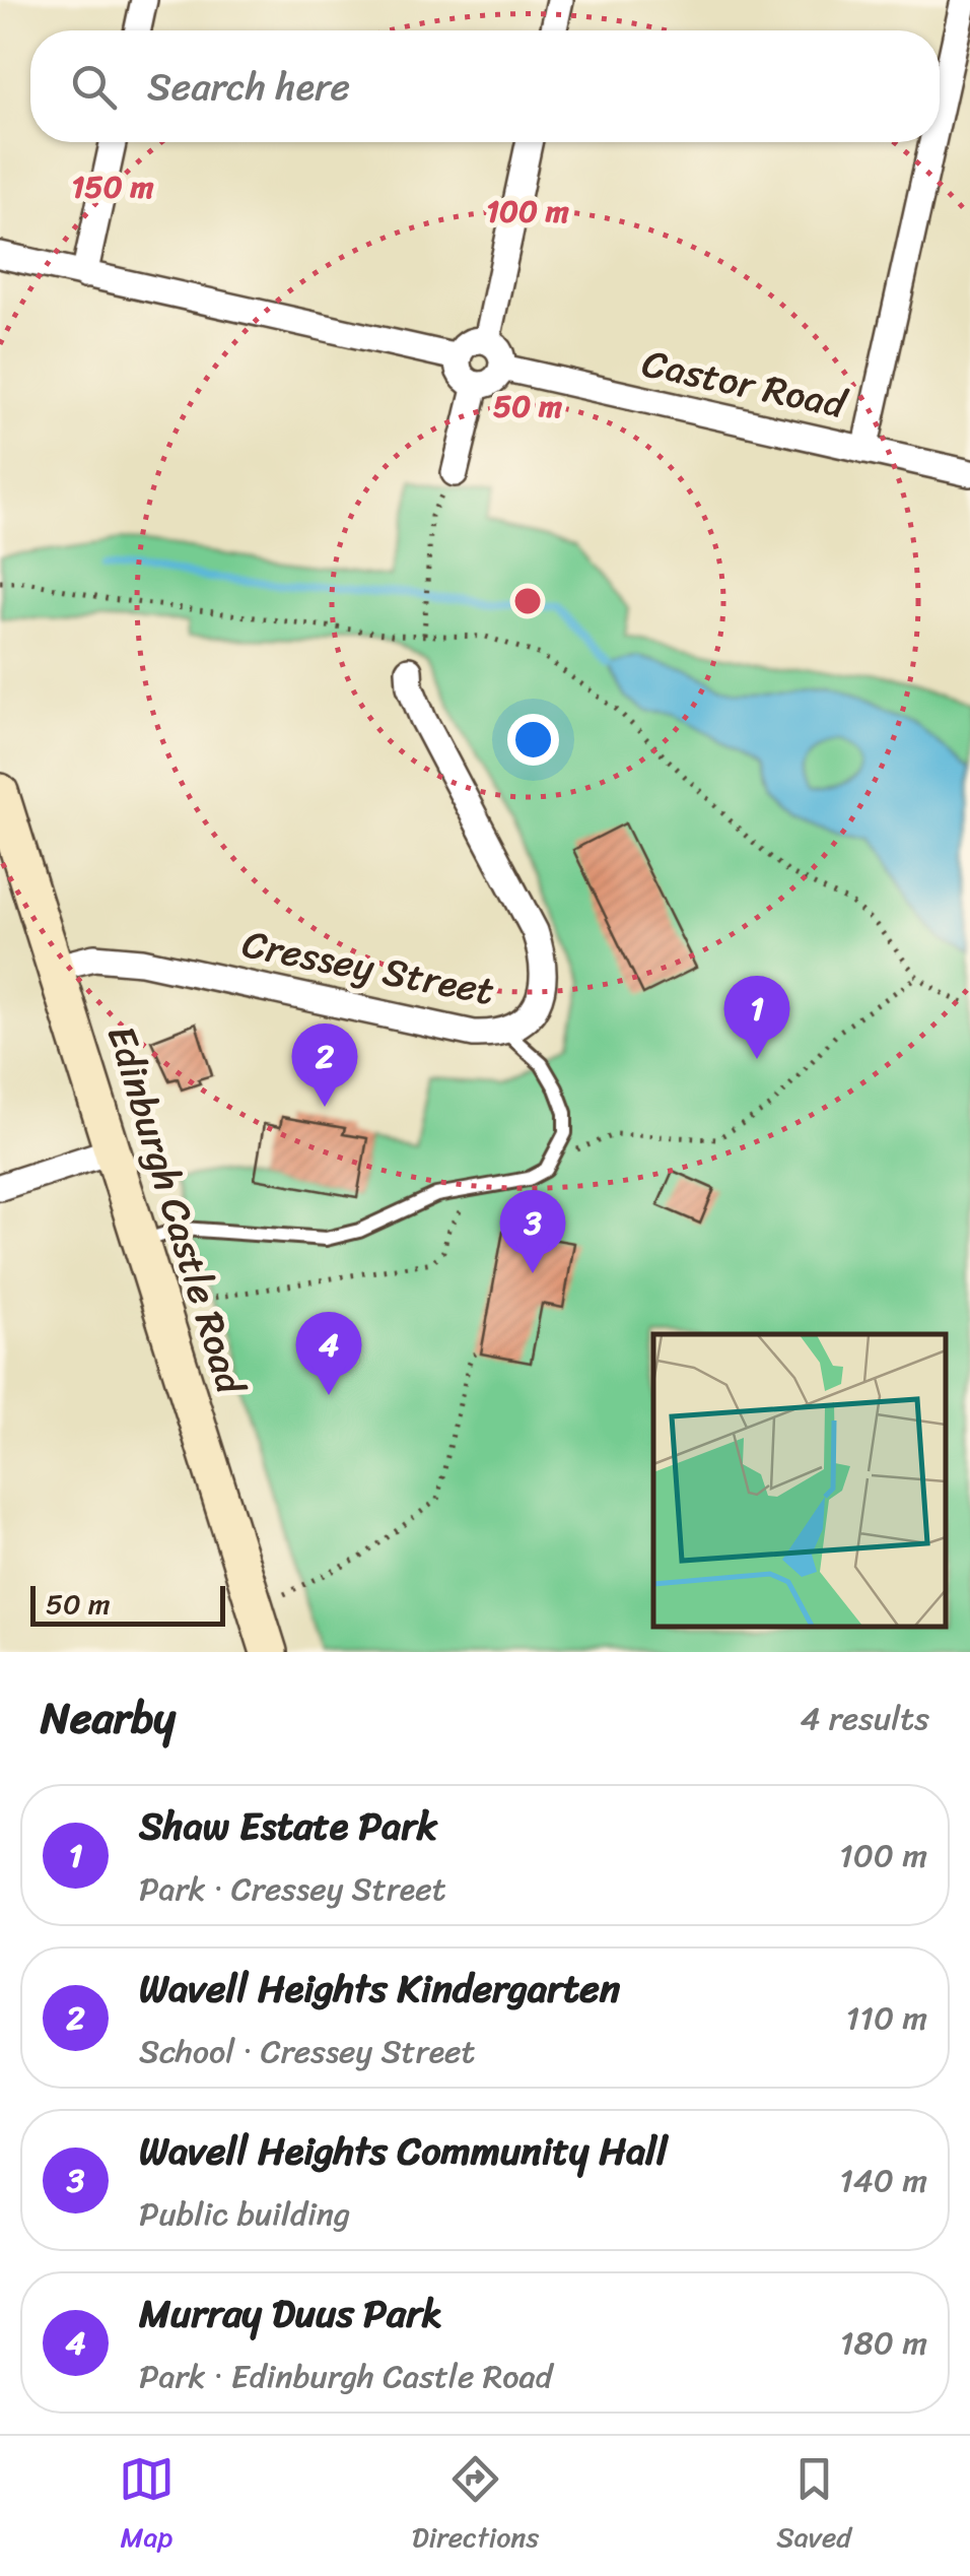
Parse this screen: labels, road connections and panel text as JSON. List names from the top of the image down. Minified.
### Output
{"streets":{"street":["Castor Road","Cressey Street","Edinburgh Castle Road"]},"crossings":[["Cressey Street","Edinburgh Castle Road"]],"scale_bar":"50 m","page":{"search":"Search here","pins":["1","2","3","4"],"scale":"50 m","heading":["Nearby","4 results"],"list":[{"mark":"1","name":"Shaw Estate Park","note":"Park · Cressey Street","value":"100 m"},{"mark":"2","name":"Wavell Heights Kindergarten","note":"School · Cressey Street","value":"110 m"},{"mark":"3","name":"Wavell Heights Community Hall","note":"Public building","value":"140 m"},{"mark":"4","name":"Murray Duus Park","note":"Park · Edinburgh Castle Road","value":"180 m"}],"nav":["Map","Directions","Saved"]},"rings":["150 m","100 m","50 m"]}
